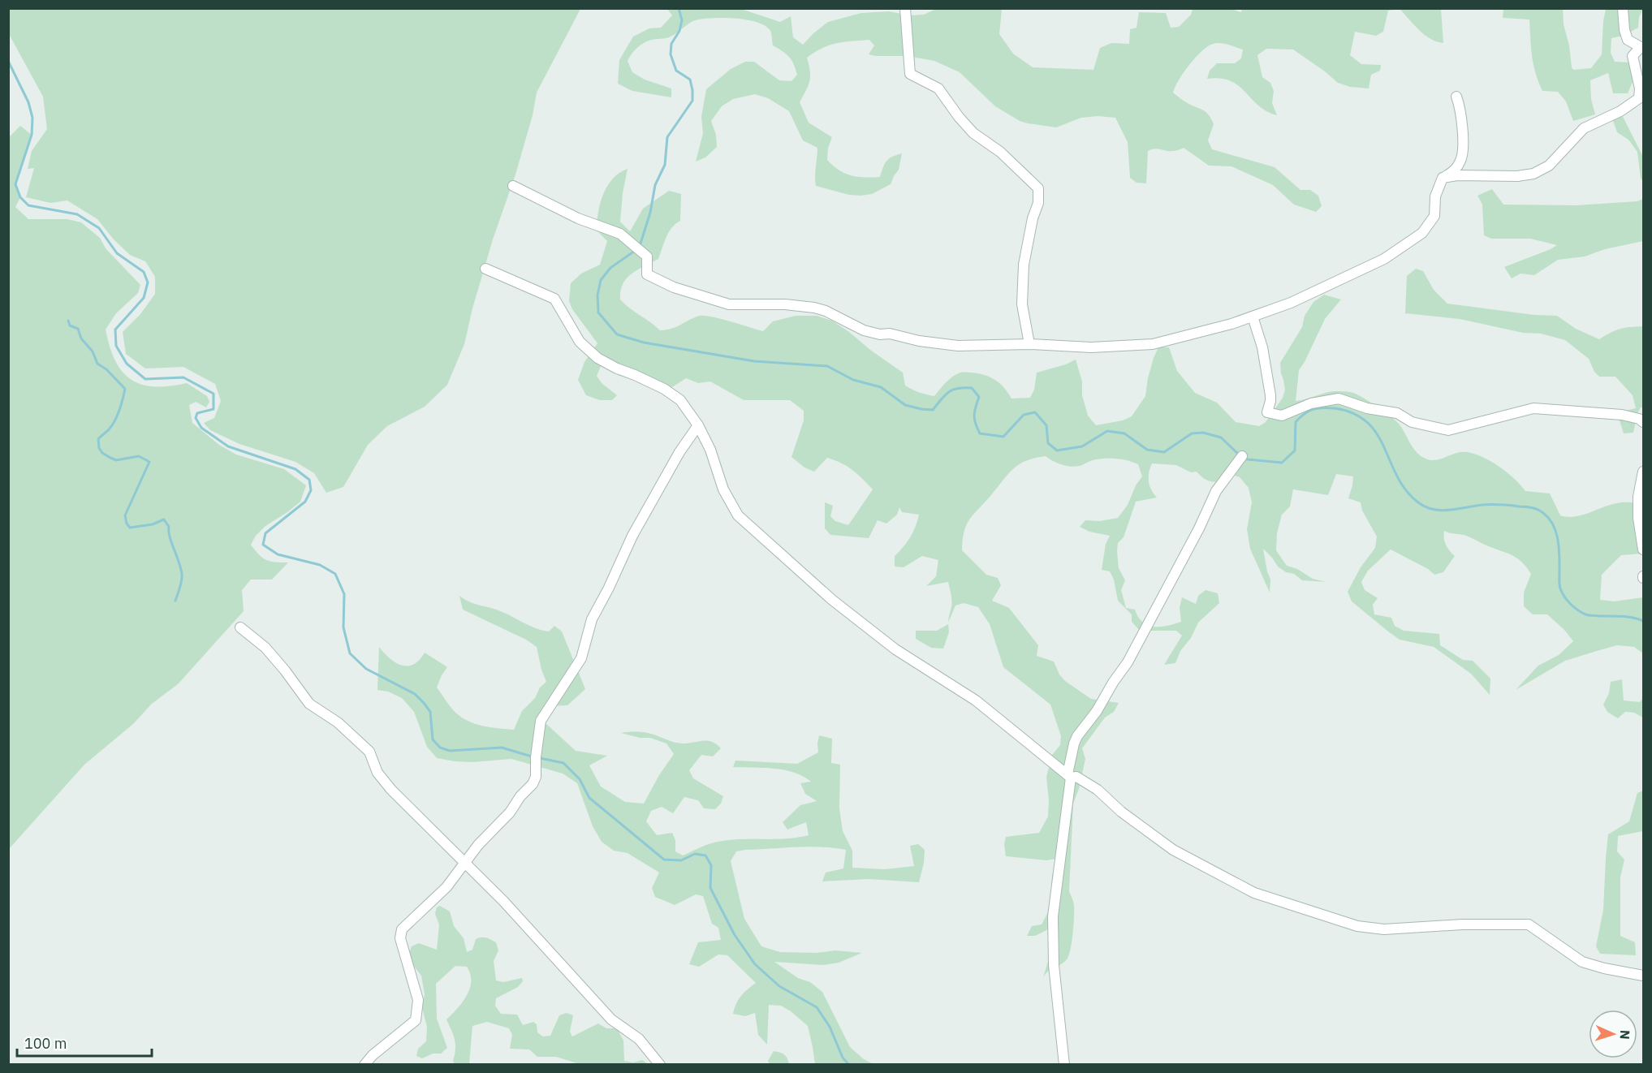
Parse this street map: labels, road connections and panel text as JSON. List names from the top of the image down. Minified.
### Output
{"scale_bar":"100 m","north":"right"}
